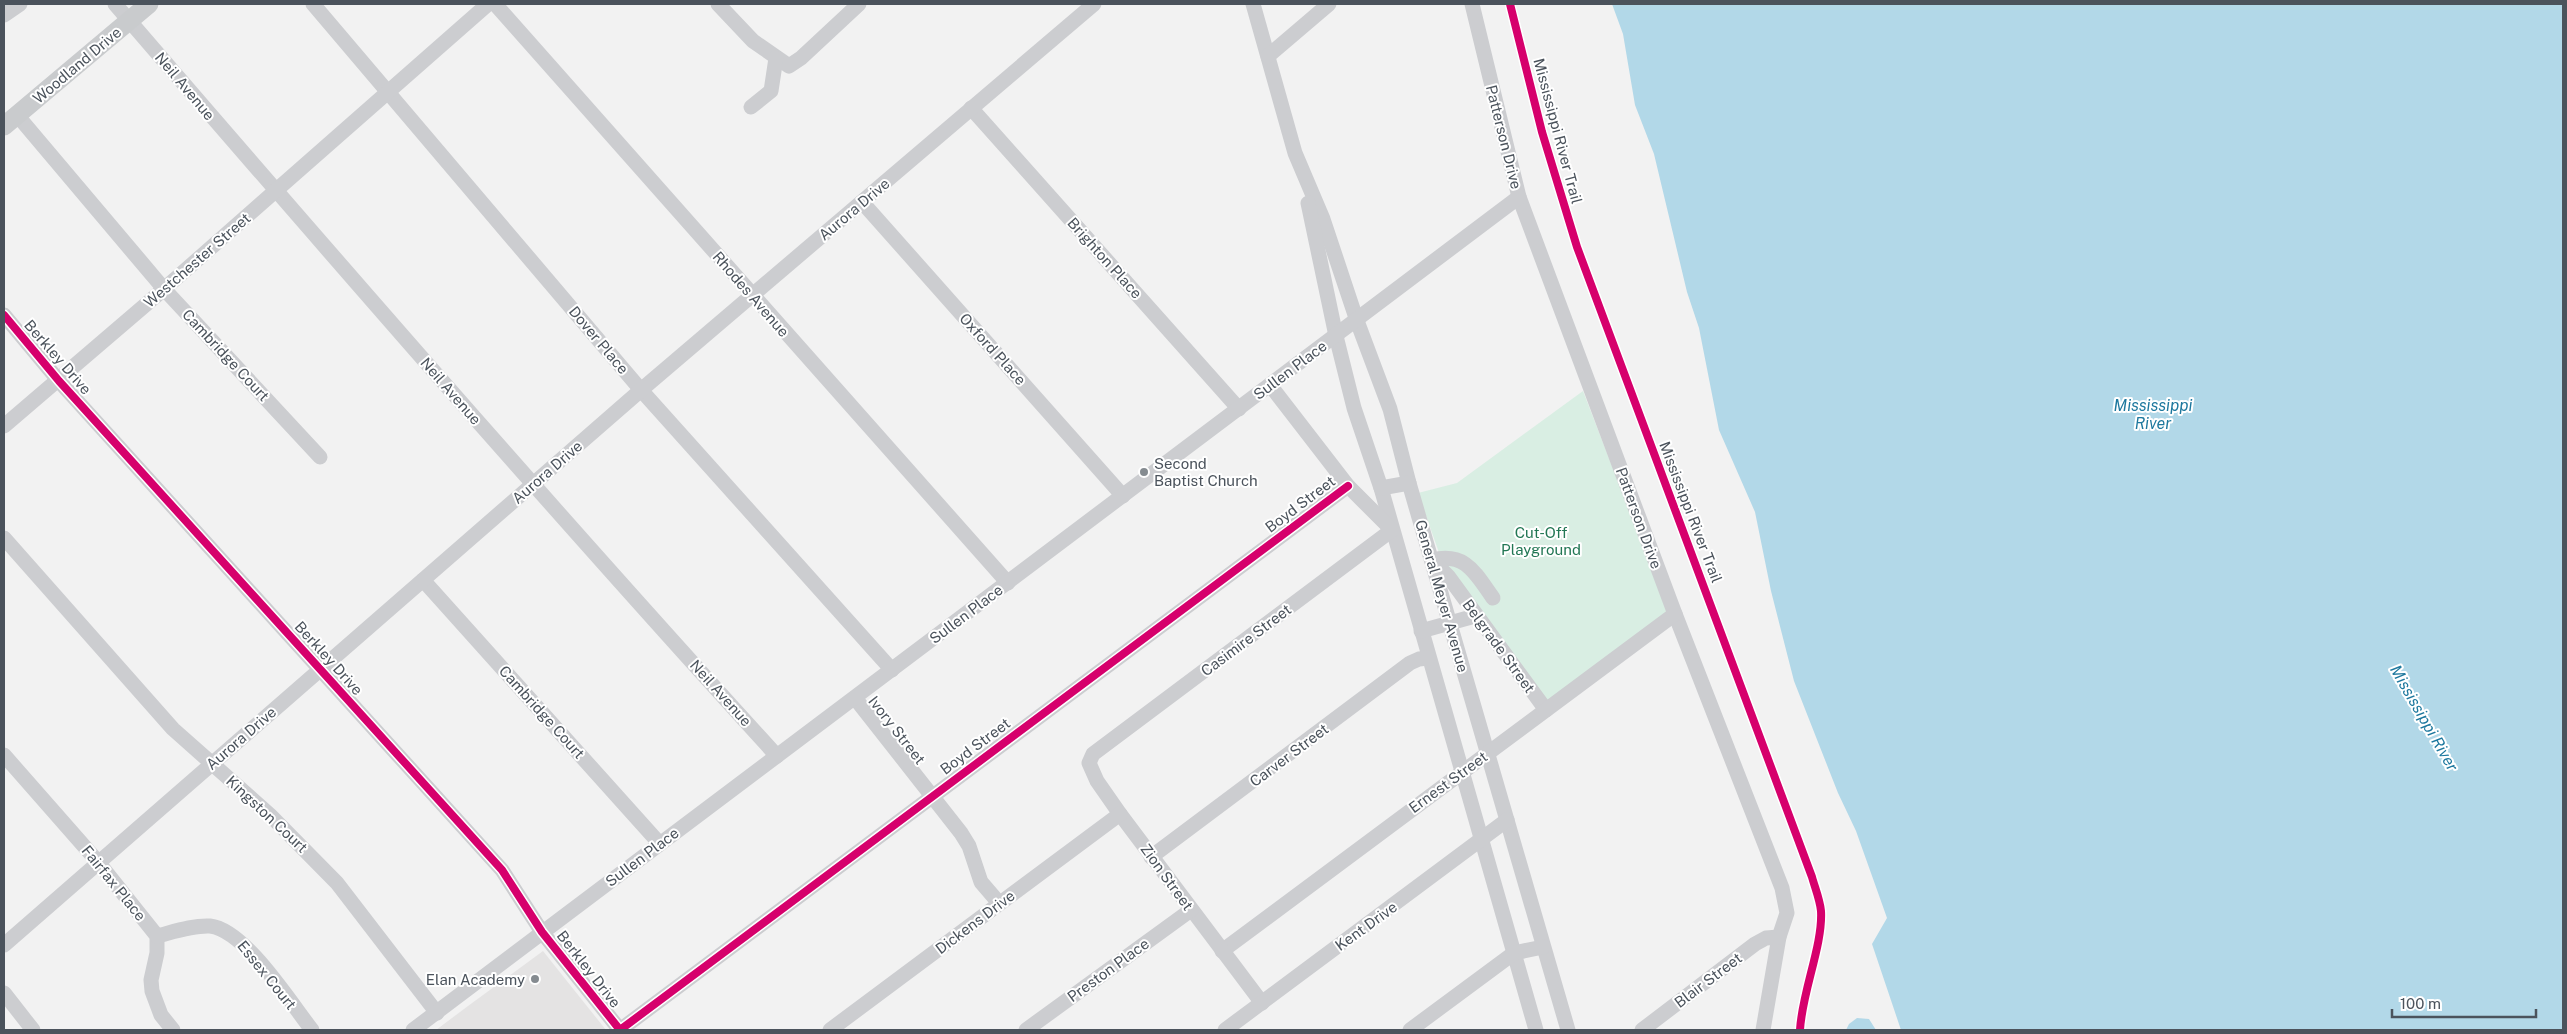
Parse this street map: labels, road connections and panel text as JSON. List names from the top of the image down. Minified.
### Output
{"streets":{"main road":["Woodland Drive"],"street":["Neil Avenue","Patterson Drive","Aurora Drive","Brighton Place","Westchester Street","Rhodes Avenue","Dover Place","Oxford Place","Cambridge Court","Berkley Drive","Sullen Place","Boyd Street","General Meyer Avenue","Casimire Street","Belgrade Street","Ivory Street","Carver Street","Ernest Street","Kingston Court","Zion Street","Fairfax Place","Dickens Drive","Kent Drive","Preston Place","Essex Court","Blair Street"],"cycle path":["Mississippi River Trail"]},"crossings":[["Woodland Drive","Neil Avenue"],["Woodland Drive","Cambridge Court"],["Neil Avenue","Aurora Drive"],["Neil Avenue","Westchester Street"],["Neil Avenue","Sullen Place"],["Patterson Drive","Sullen Place"],["Patterson Drive","Ernest Street"],["Patterson Drive","Blair Street"],["Aurora Drive","Brighton Place"],["Aurora Drive","Rhodes Avenue"],["Aurora Drive","Dover Place"],["Aurora Drive","Oxford Place"],["Aurora Drive","Cambridge Court"],["Aurora Drive","Berkley Drive"],["Aurora Drive","Kingston Court"],["Aurora Drive","Fairfax Place"],["Brighton Place","Sullen Place"],["Westchester Street","Dover Place"],["Westchester Street","Cambridge Court"],["Westchester Street","Berkley Drive"],["Rhodes Avenue","Sullen Place"],["Dover Place","Sullen Place"],["Oxford Place","Sullen Place"],["Cambridge Court","Sullen Place"],["Berkley Drive","Sullen Place"],["Berkley Drive","Boyd Street"],["Sullen Place","General Meyer Avenue"],["Sullen Place","Ivory Street"],["Sullen Place","Kingston Court"],["Boyd Street","Ivory Street"],["General Meyer Avenue","Casimire Street"],["General Meyer Avenue","Belgrade Street"],["General Meyer Avenue","Carver Street"],["General Meyer Avenue","Ernest Street"],["General Meyer Avenue","Kent Drive"],["Casimire Street","Zion Street"],["Belgrade Street","Ernest Street"],["Ivory Street","Dickens Drive"],["Carver Street","Zion Street"],["Ernest Street","Zion Street"],["Zion Street","Dickens Drive"],["Zion Street","Kent Drive"],["Zion Street","Preston Place"],["Fairfax Place","Essex Court"]],"water":["Mississippi River"],"parks":["Cut-Off Playground"],"places":["Second Baptist Church","Elan Academy"],"scale_bar":"100 m"}
